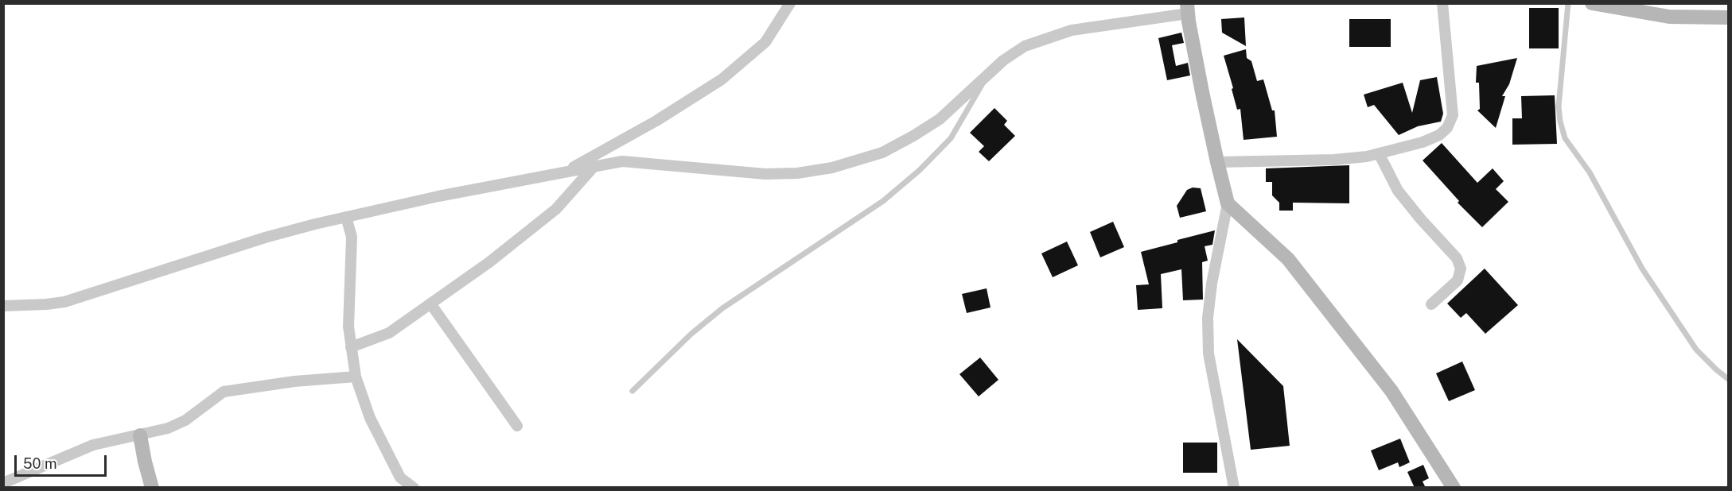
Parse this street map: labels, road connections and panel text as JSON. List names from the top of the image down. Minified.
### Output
{"scale_bar":"50 m"}
